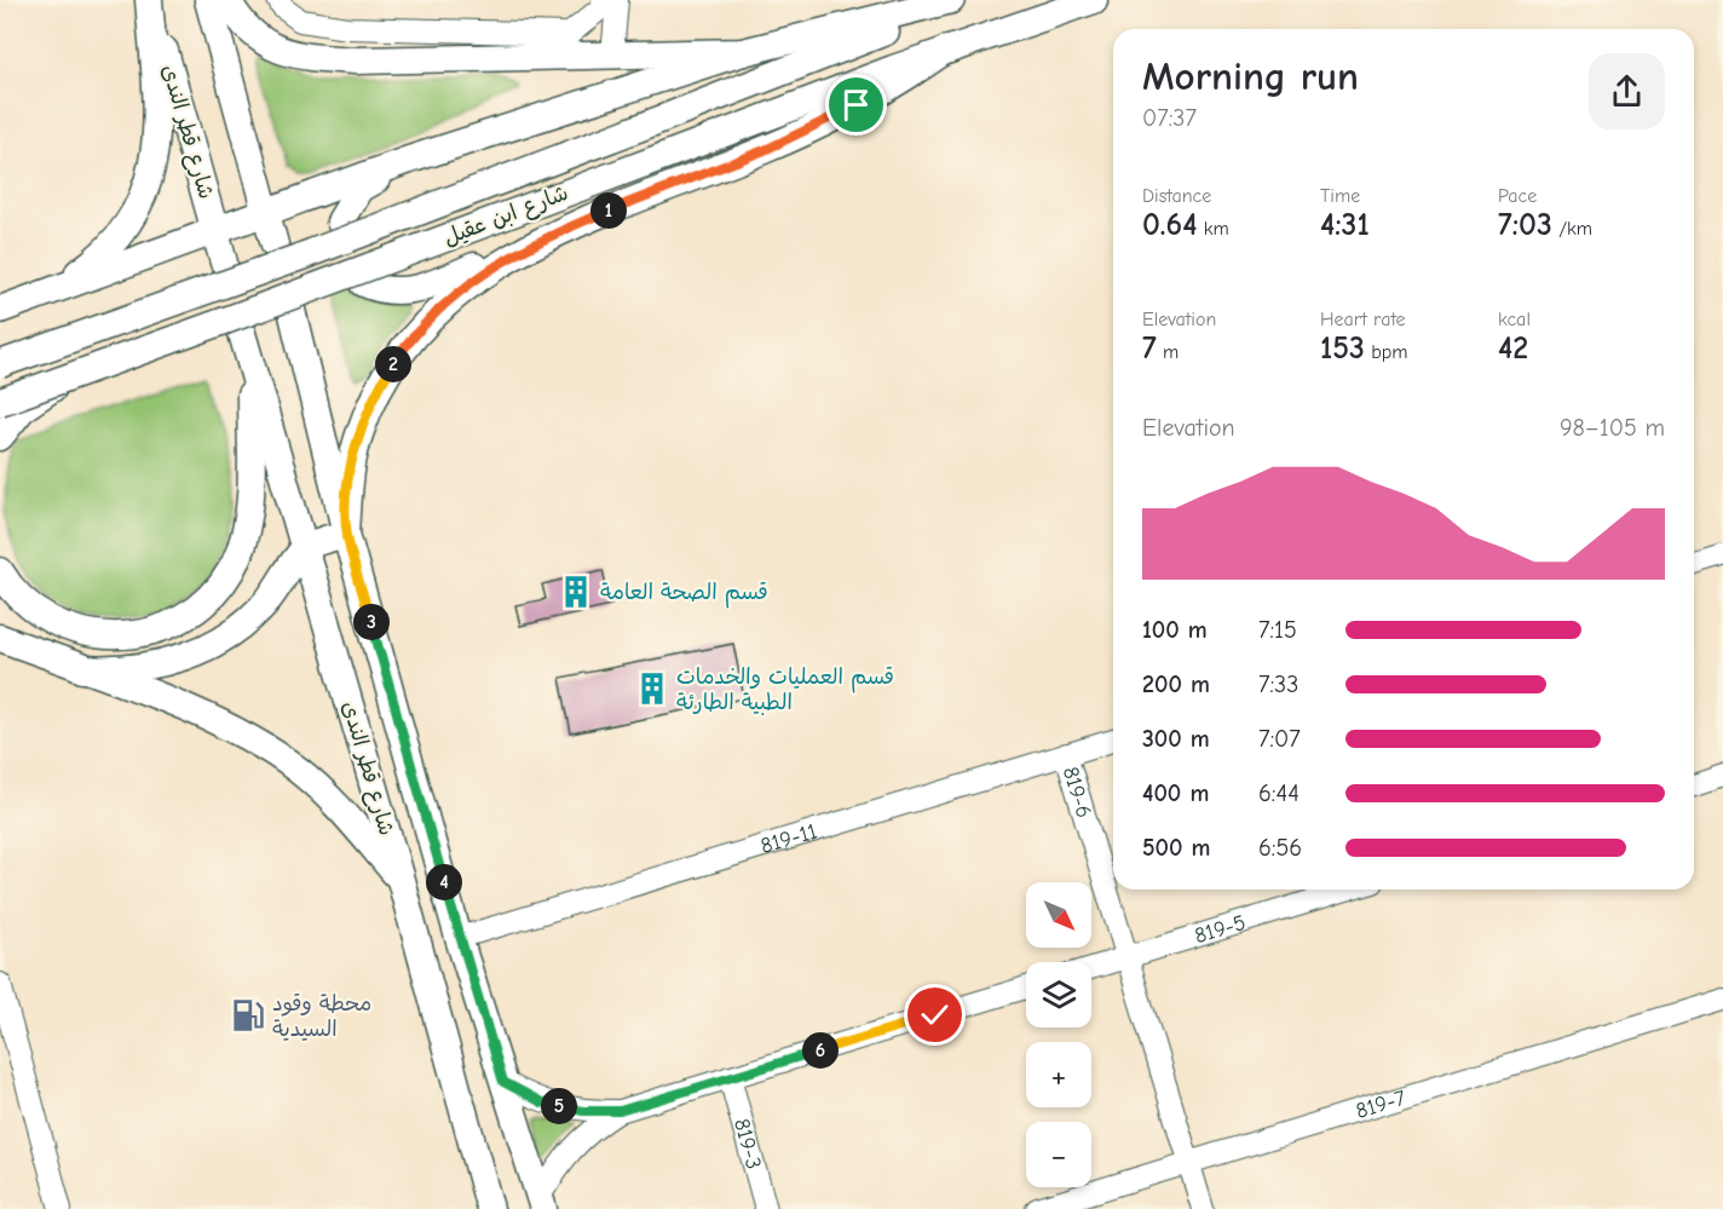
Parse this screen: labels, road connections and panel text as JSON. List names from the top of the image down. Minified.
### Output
{"streets":{"main road":["شارع قطر الندى","شارع ابن عقيل"],"street":["819-6","819-11","819-5","819-7","819-3"]},"crossings":[["شارع قطر الندى","819-11"],["819-6","819-11"],["819-6","819-5"],["819-6","819-7"]],"places":{"building":["قسم الصحة العامة","قسم العمليات والخدمات الطبية الطارئة"],"fuel station":["محطة وقود السيدية"]},"north":"bottom right","page":{"heading":["Morning run","07:37"],"stats":[["Distance","0.64 km"],["Time","4:31"],["Pace","7:03 /km"],["Elevation","7 m"],["Heart rate","153 bpm"],["kcal","42"]],"pins":["1","2","3","4","6","5"],"chart":["Elevation","98–105 m"],"list":[{"name":"100 m","note":"7:15"},{"name":"200 m","note":"7:33"},{"name":"300 m","note":"7:07"},{"name":"400 m","note":"6:44"},{"name":"500 m","note":"6:56"}],"map_buttons":["+","−"]}}
